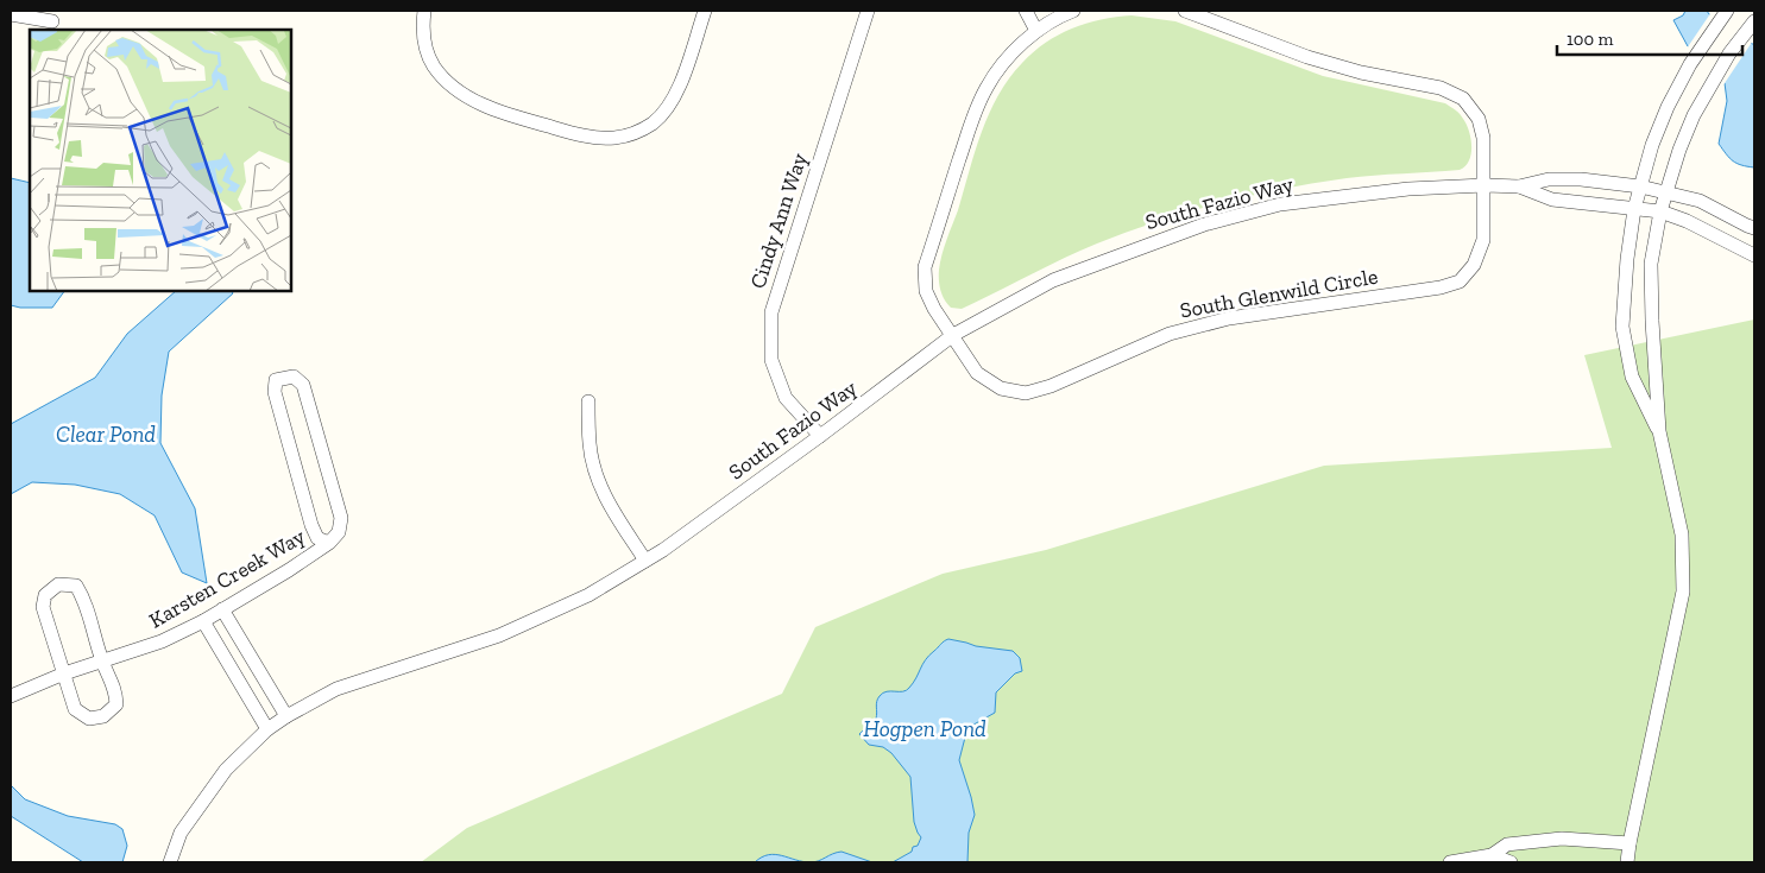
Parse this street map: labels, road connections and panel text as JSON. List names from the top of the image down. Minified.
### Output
{"streets":{"street":["South Fazio Way","Cindy Ann Way","South Glenwild Circle","Karsten Creek Way"]},"crossings":[["South Fazio Way","Cindy Ann Way"],["South Fazio Way","South Glenwild Circle"]],"water":["Clear Pond","Hogpen Pond"],"scale_bar":"100 m"}
